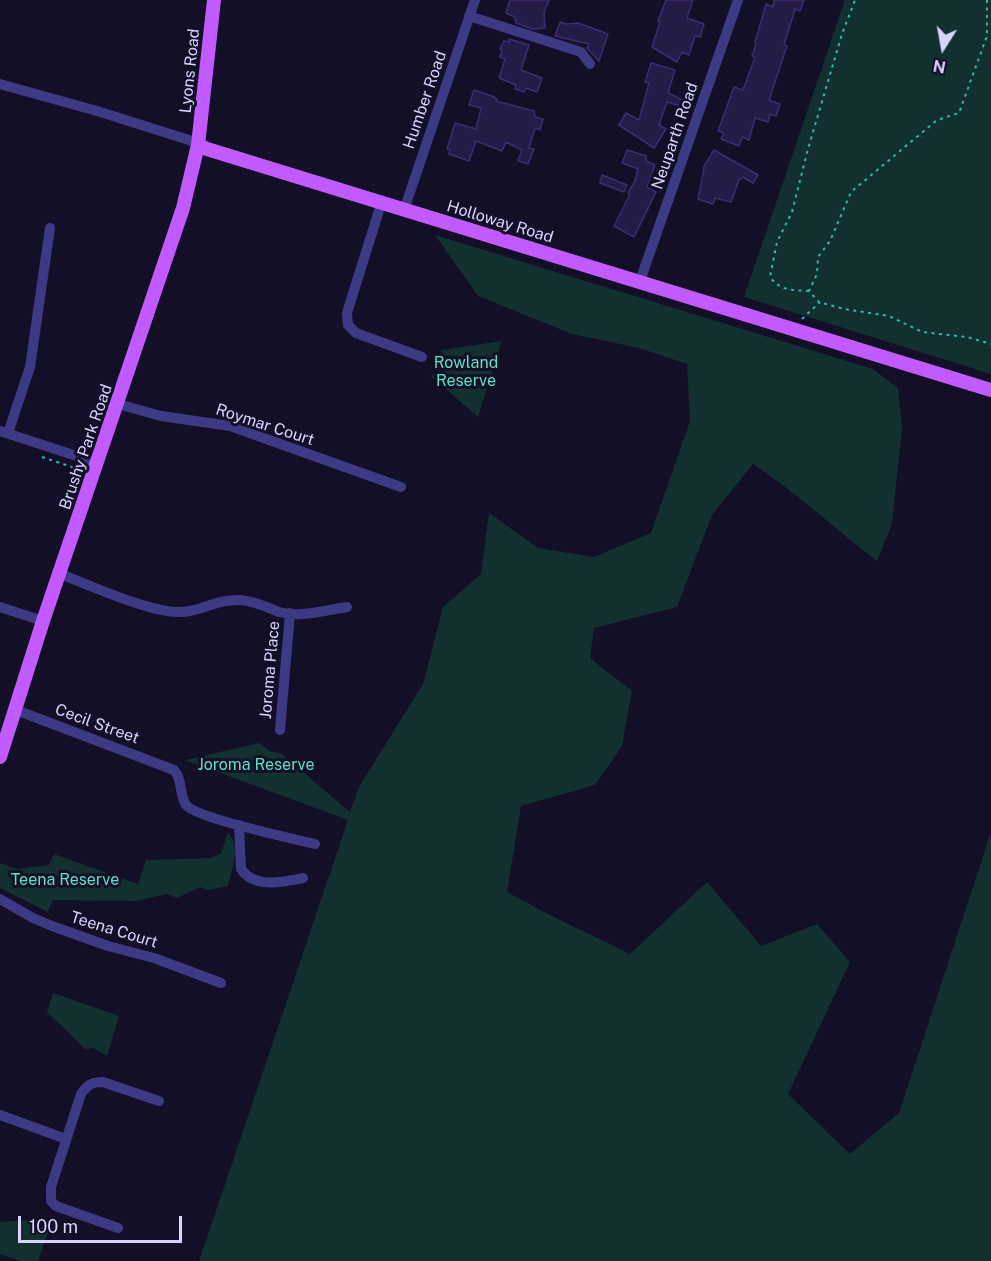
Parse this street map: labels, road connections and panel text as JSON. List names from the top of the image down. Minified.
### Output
{"streets":{"main road":["Lyons Road","Holloway Road","Brushy Park Road"],"street":["Humber Road","Neuparth Road","Roymar Court","Joroma Place","Cecil Street","Teena Court"]},"crossings":[["Lyons Road","Holloway Road"],["Lyons Road","Brushy Park Road"],["Humber Road","Holloway Road"],["Neuparth Road","Holloway Road"],["Holloway Road","Brushy Park Road"],["Roymar Court","Brushy Park Road"],["Brushy Park Road","Joroma Place"],["Brushy Park Road","Cecil Street"]],"parks":["Rowland Reserve","Joroma Reserve","Teena Reserve"],"scale_bar":"100 m","north":"bottom"}
